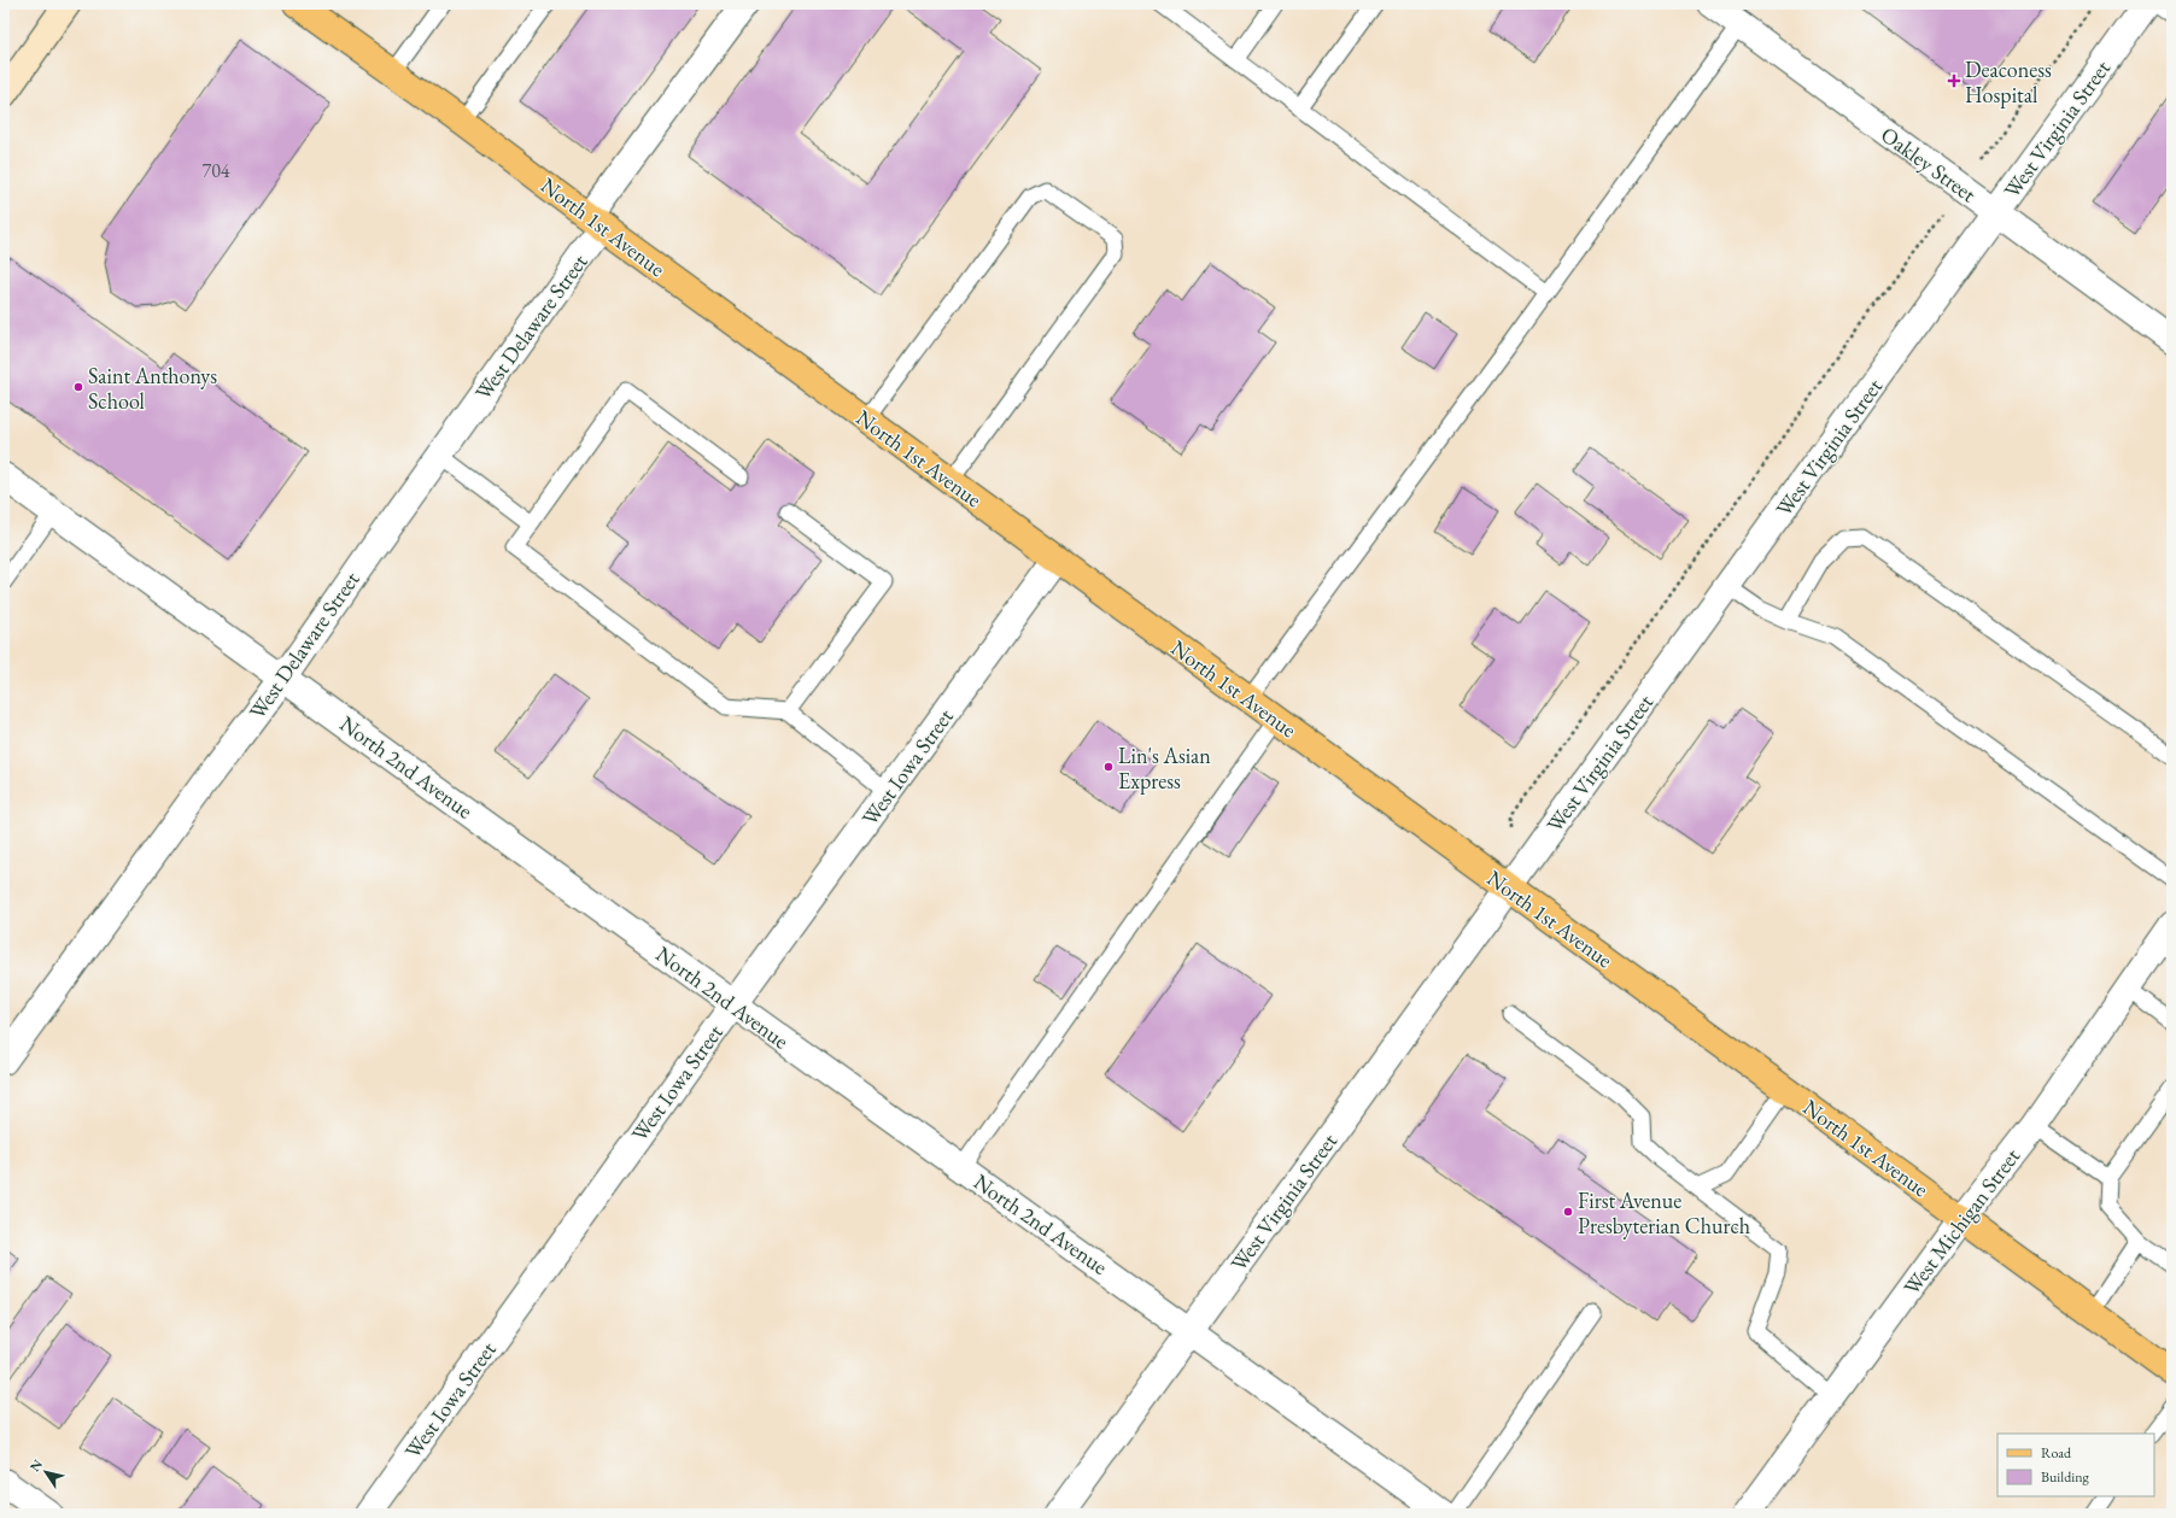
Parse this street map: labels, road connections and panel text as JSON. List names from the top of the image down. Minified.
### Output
{"streets":{"main road":["North 1st Avenue"],"street":["West Virginia Street","Oakley Street","West Delaware Street","North 2nd Avenue","West Iowa Street","West Michigan Street"]},"crossings":[["West Virginia Street","Oakley Street"],["West Virginia Street","North 1st Avenue"],["West Virginia Street","North 2nd Avenue"],["North 1st Avenue","West Delaware Street"],["North 1st Avenue","West Iowa Street"],["North 1st Avenue","West Michigan Street"],["West Delaware Street","North 2nd Avenue"],["North 2nd Avenue","West Iowa Street"]],"places":{"health":["Deaconess Hospital"],"other":["Saint Anthonys School","Lin's Asian Express","First Avenue Presbyterian Church"]},"house_numbers":["704"],"legend":["Road","Building"],"north":"top left"}
